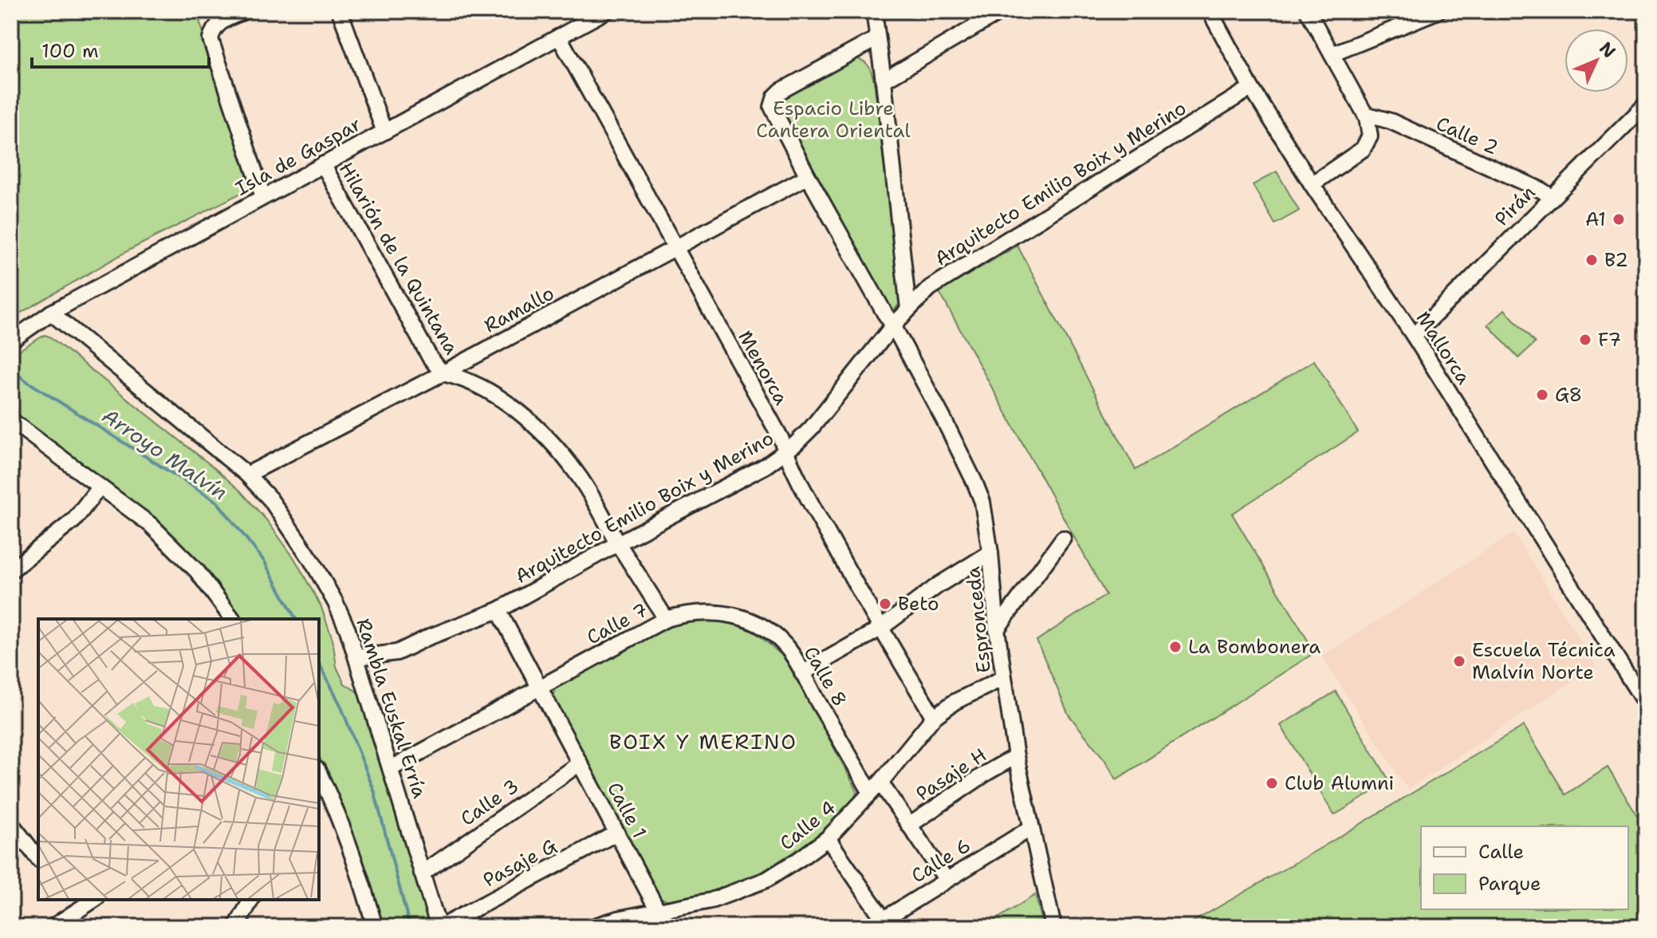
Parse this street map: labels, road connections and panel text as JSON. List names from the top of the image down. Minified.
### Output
{"streets":{"street":["Calle 2","Isla de Gaspar","Arquitecto Emilio Boix y Merino","Pirán","Hilarión de la Quintana","Ramallo","Mallorca","Menorca","Espronceda","Calle 7","Calle 8","Rambla Euskal Erría","Pasaje H","Calle 3","Calle 1","Calle 4","Calle 6","Pasaje G"]},"crossings":[["Calle 2","Pirán"],["Isla de Gaspar","Hilarión de la Quintana"],["Isla de Gaspar","Menorca"],["Isla de Gaspar","Rambla Euskal Erría"],["Arquitecto Emilio Boix y Merino","Hilarión de la Quintana"],["Arquitecto Emilio Boix y Merino","Mallorca"],["Arquitecto Emilio Boix y Merino","Menorca"],["Arquitecto Emilio Boix y Merino","Espronceda"],["Arquitecto Emilio Boix y Merino","Rambla Euskal Erría"],["Arquitecto Emilio Boix y Merino","Calle 1"],["Pirán","Mallorca"],["Hilarión de la Quintana","Ramallo"],["Hilarión de la Quintana","Calle 7"],["Ramallo","Menorca"],["Ramallo","Espronceda"],["Ramallo","Rambla Euskal Erría"],["Menorca","Calle 4"],["Espronceda","Pasaje H"],["Espronceda","Calle 4"],["Espronceda","Calle 6"],["Calle 7","Calle 8"],["Calle 7","Rambla Euskal Erría"],["Calle 7","Calle 1"],["Calle 8","Pasaje H"],["Calle 8","Calle 4"],["Calle 8","Calle 6"],["Rambla Euskal Erría","Calle 3"],["Rambla Euskal Erría","Pasaje G"],["Calle 3","Calle 1"],["Calle 1","Calle 4"],["Calle 1","Pasaje G"]],"districts":["BOIX Y MERINO"],"water":["Arroyo Malvín"],"parks":["Espacio Libre Cantera Oriental"],"places":["A1","B2","F7","G8","Beto","La Bombonera","Escuela Técnica Malvín Norte","Club Alumni"],"legend":["Calle","Parque"],"scale_bar":"100 m","north":"top right"}
